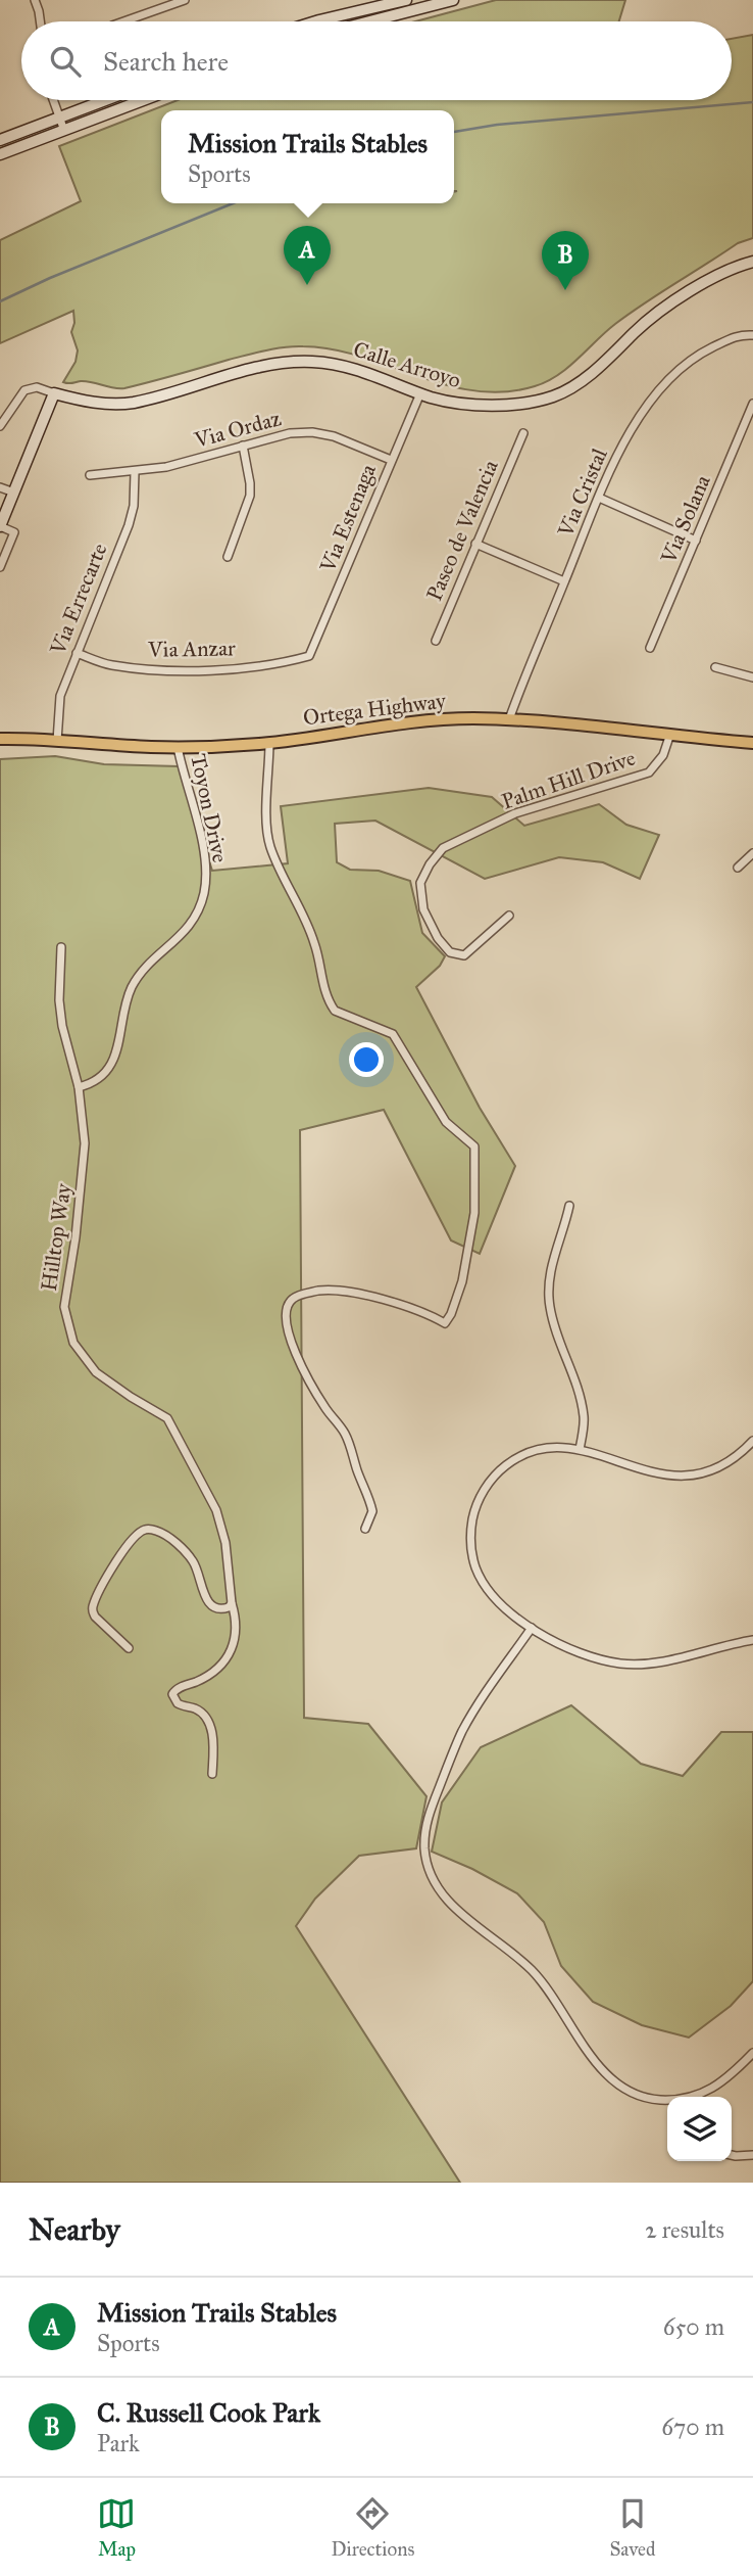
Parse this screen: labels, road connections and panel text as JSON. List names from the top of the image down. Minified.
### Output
{"streets":{"main road":["Ortega Highway"],"street":["Calle Arroyo","Via Ordaz","Via Cristal","Via Estenaga","Via Solana","Paseo de Valencia","Via Errecarte","Via Anzar","Palm Hill Drive","Toyon Drive","Hilltop Way"]},"crossings":[["Calle Arroyo","Via Estenaga"],["Via Ordaz","Via Estenaga"],["Via Ordaz","Via Errecarte"],["Via Cristal","Ortega Highway"],["Via Estenaga","Via Anzar"],["Via Errecarte","Via Anzar"],["Via Errecarte","Ortega Highway"],["Ortega Highway","Palm Hill Drive"],["Ortega Highway","Toyon Drive"],["Toyon Drive","Hilltop Way"]],"page":{"search":"Search here","popup":["Mission Trails Stables","Sports"],"pins":["A","B"],"heading":["Nearby","2 results"],"list":[{"mark":"A","name":"Mission Trails Stables","note":"Sports","value":"650 m"},{"mark":"B","name":"C. Russell Cook Park","note":"Park","value":"670 m"}],"nav":["Map","Directions","Saved"]}}
